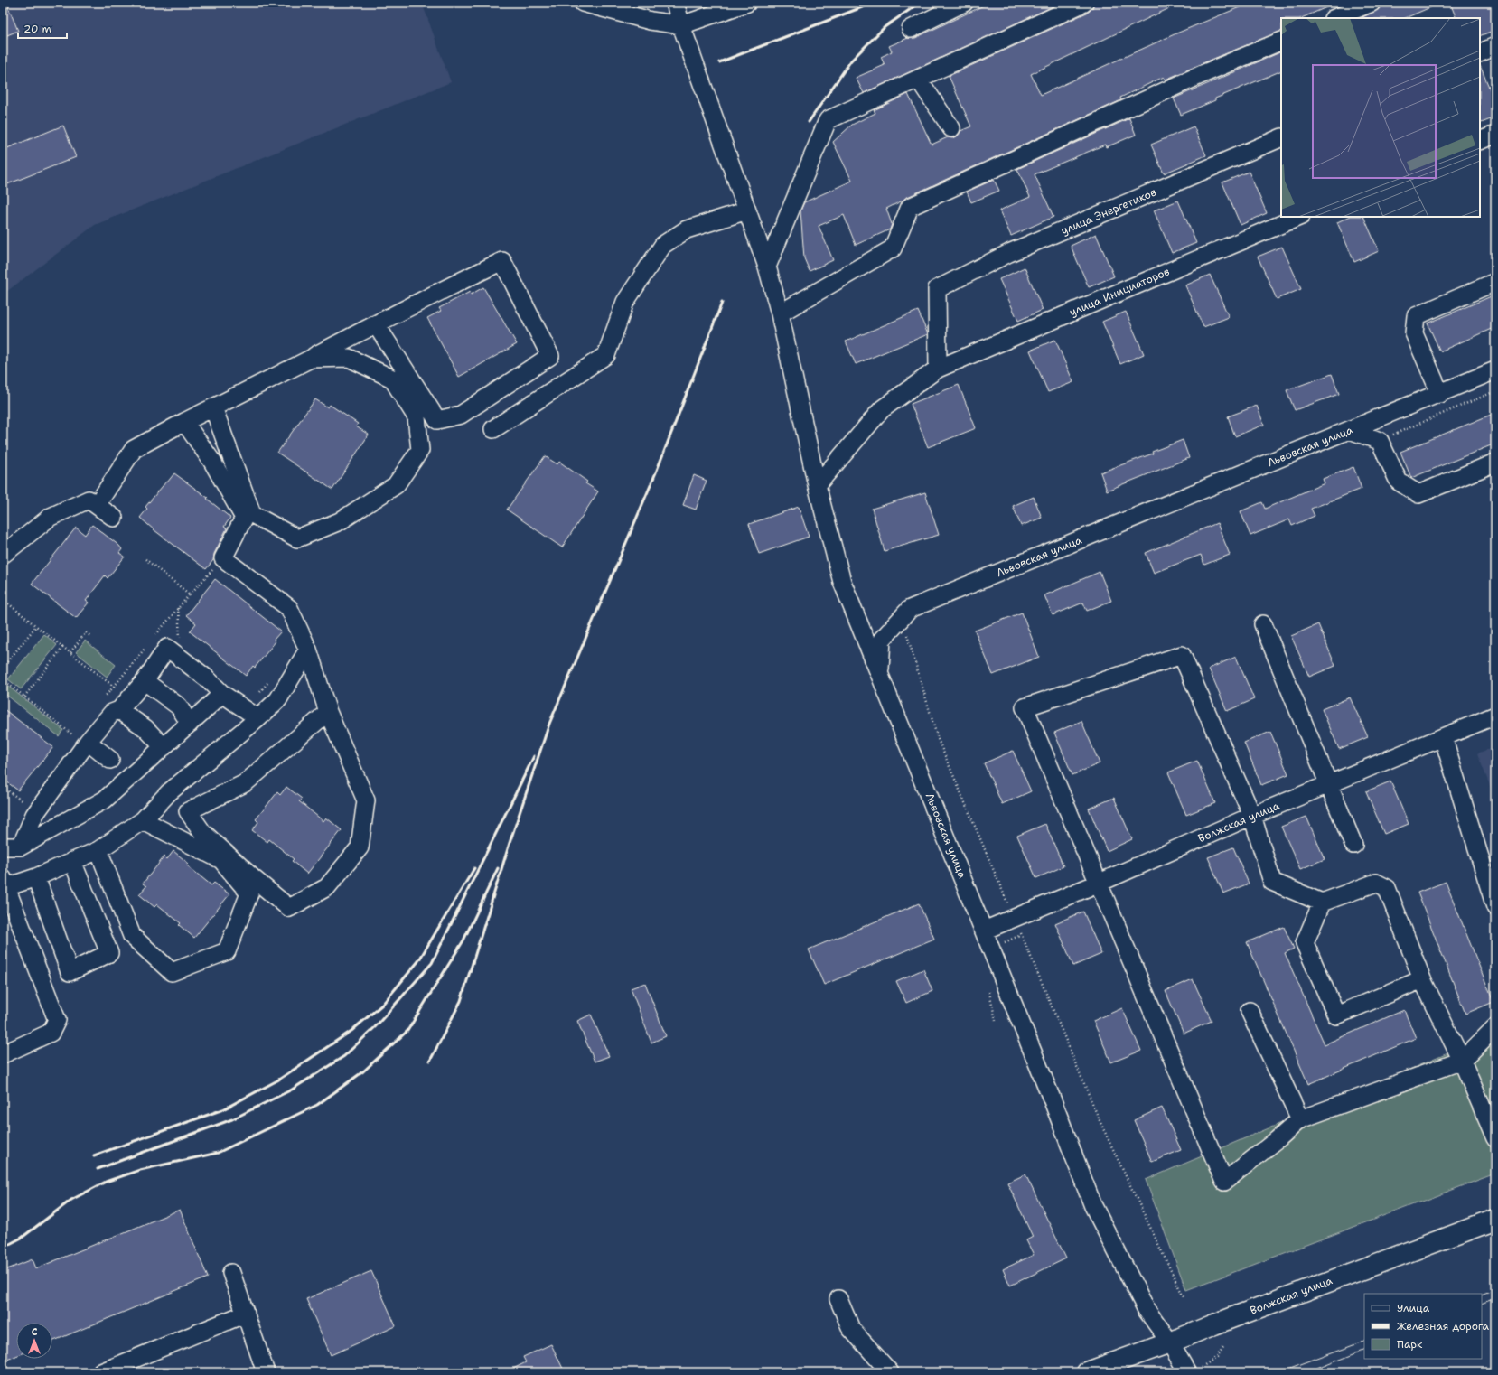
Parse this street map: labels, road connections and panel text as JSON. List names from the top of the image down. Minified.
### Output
{"streets":{"main road":["Волжская улица"],"street":["улица Энергетиков","улица Инициаторов","Львовская улица"]},"crossings":[["улица Энергетиков","улица Инициаторов"],["Львовская улица","Волжская улица"]],"legend":["Улица","Железная дорога","Парк"],"scale_bar":"20 m","north":"top"}
